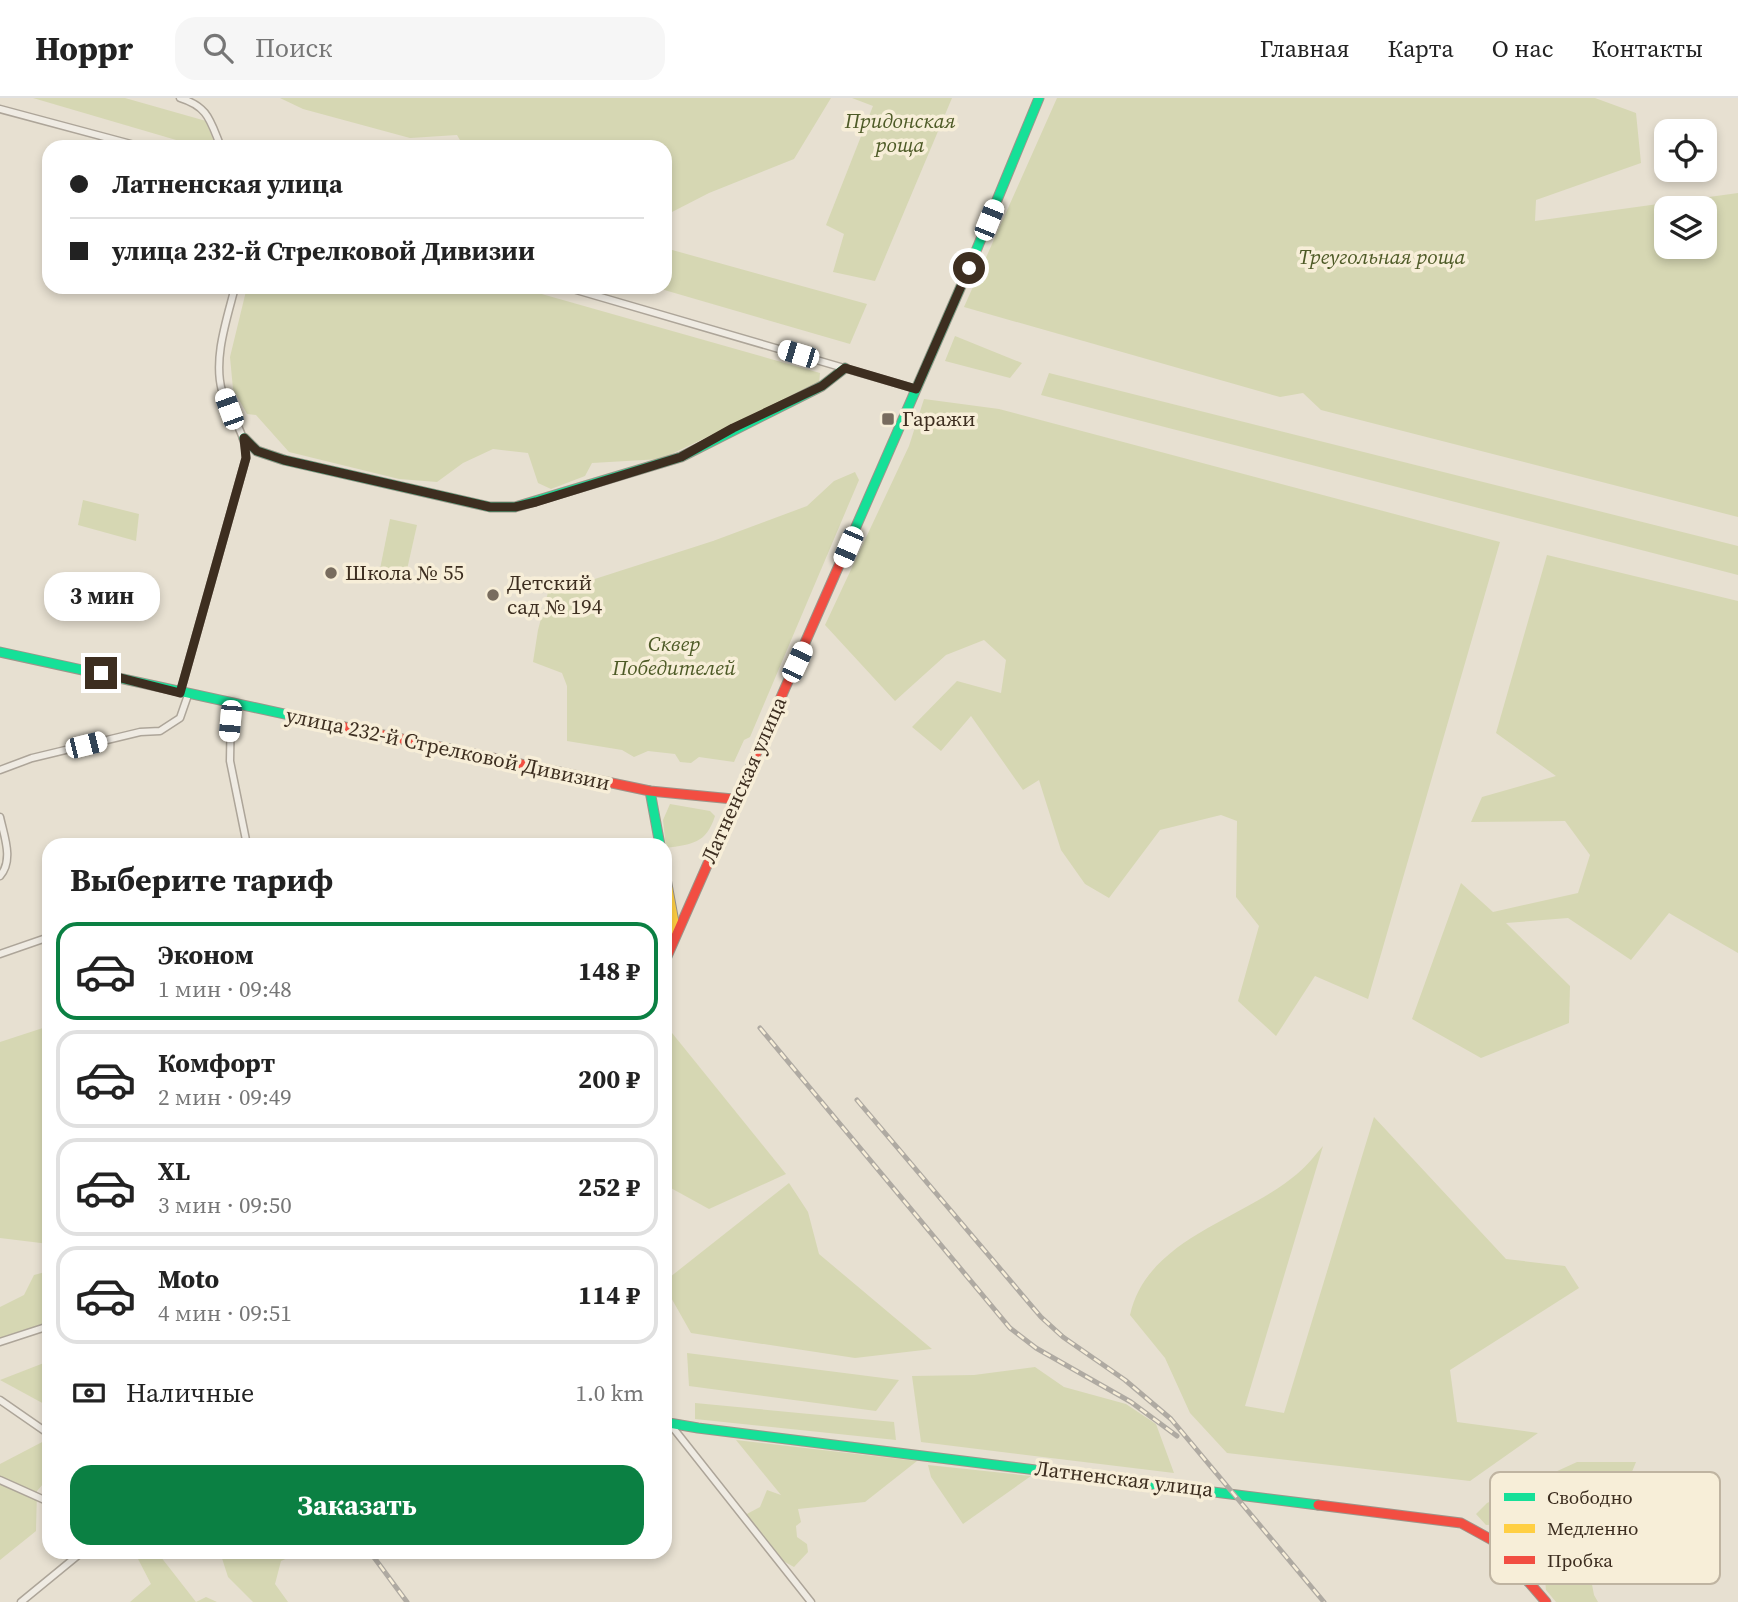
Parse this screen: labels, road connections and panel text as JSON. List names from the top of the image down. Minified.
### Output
{"streets":{"street":["улица 232-й Стрелковой Дивизии","Латненская улица"]},"crossings":[["улица 232-й Стрелковой Дивизии","Латненская улица"]],"parks":["Придонская роща","Треугольная роща","Сквер Победителей"],"places":{"transit":["Гаражи"],"other":["Школа № 55","Детский сад № 194"]},"legend":["Свободно","Медленно","Пробка"],"page":{"header":"Hoppr","search":"Поиск","nav":["Главная","Карта","О нас","Контакты"],"banner":["Латненская улица","улица 232-й Стрелковой Дивизии"],"bubble":"3 мин","heading":"Выберите тариф","list":[{"name":"Эконом","note":"1 мин · 09:48","value":"148 ₽"},{"name":"Комфорт","note":"2 мин · 09:49","value":"200 ₽"},{"name":"XL","note":"3 мин · 09:50","value":"252 ₽"},{"name":"Moto","note":"4 мин · 09:51","value":"114 ₽"}],"pay":["Наличные","1.0 km"],"buttons":"Заказать"}}
